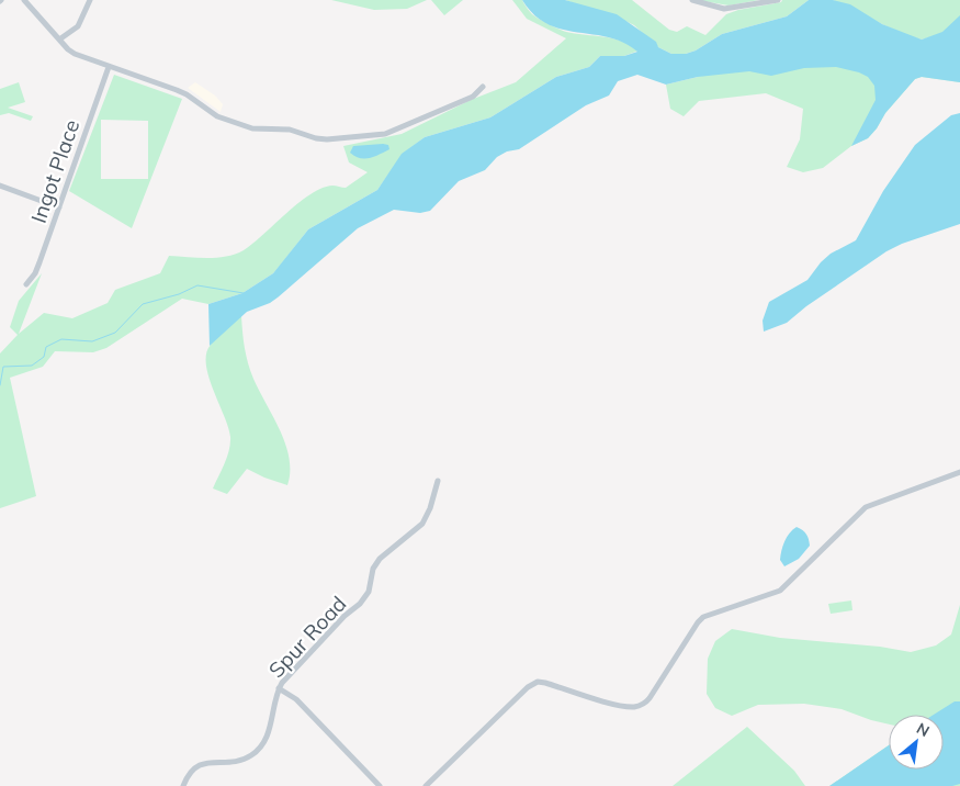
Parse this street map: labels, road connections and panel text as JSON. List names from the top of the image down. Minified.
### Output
{"streets":{"street":["Ingot Place","Spur Road"]},"north":"top right"}
